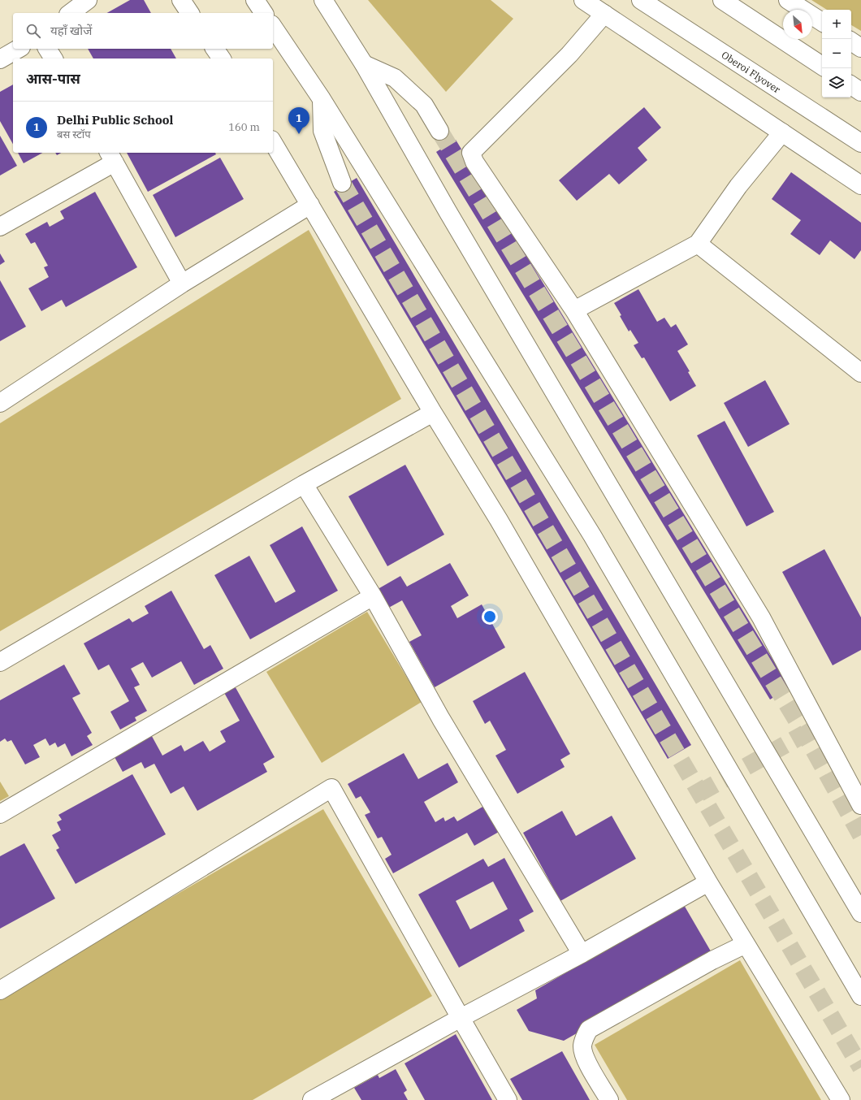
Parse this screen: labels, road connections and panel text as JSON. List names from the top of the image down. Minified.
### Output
{"streets":{"street":["Oberoi Flyover"]},"north":"bottom right","page":{"map_buttons":["+","−"],"search":"यहाँ खोजें","heading":"आस-पास","list":[{"mark":"1","name":"Delhi Public School","note":"बस स्टॉप","value":"160 m"}],"pins":"1"}}
